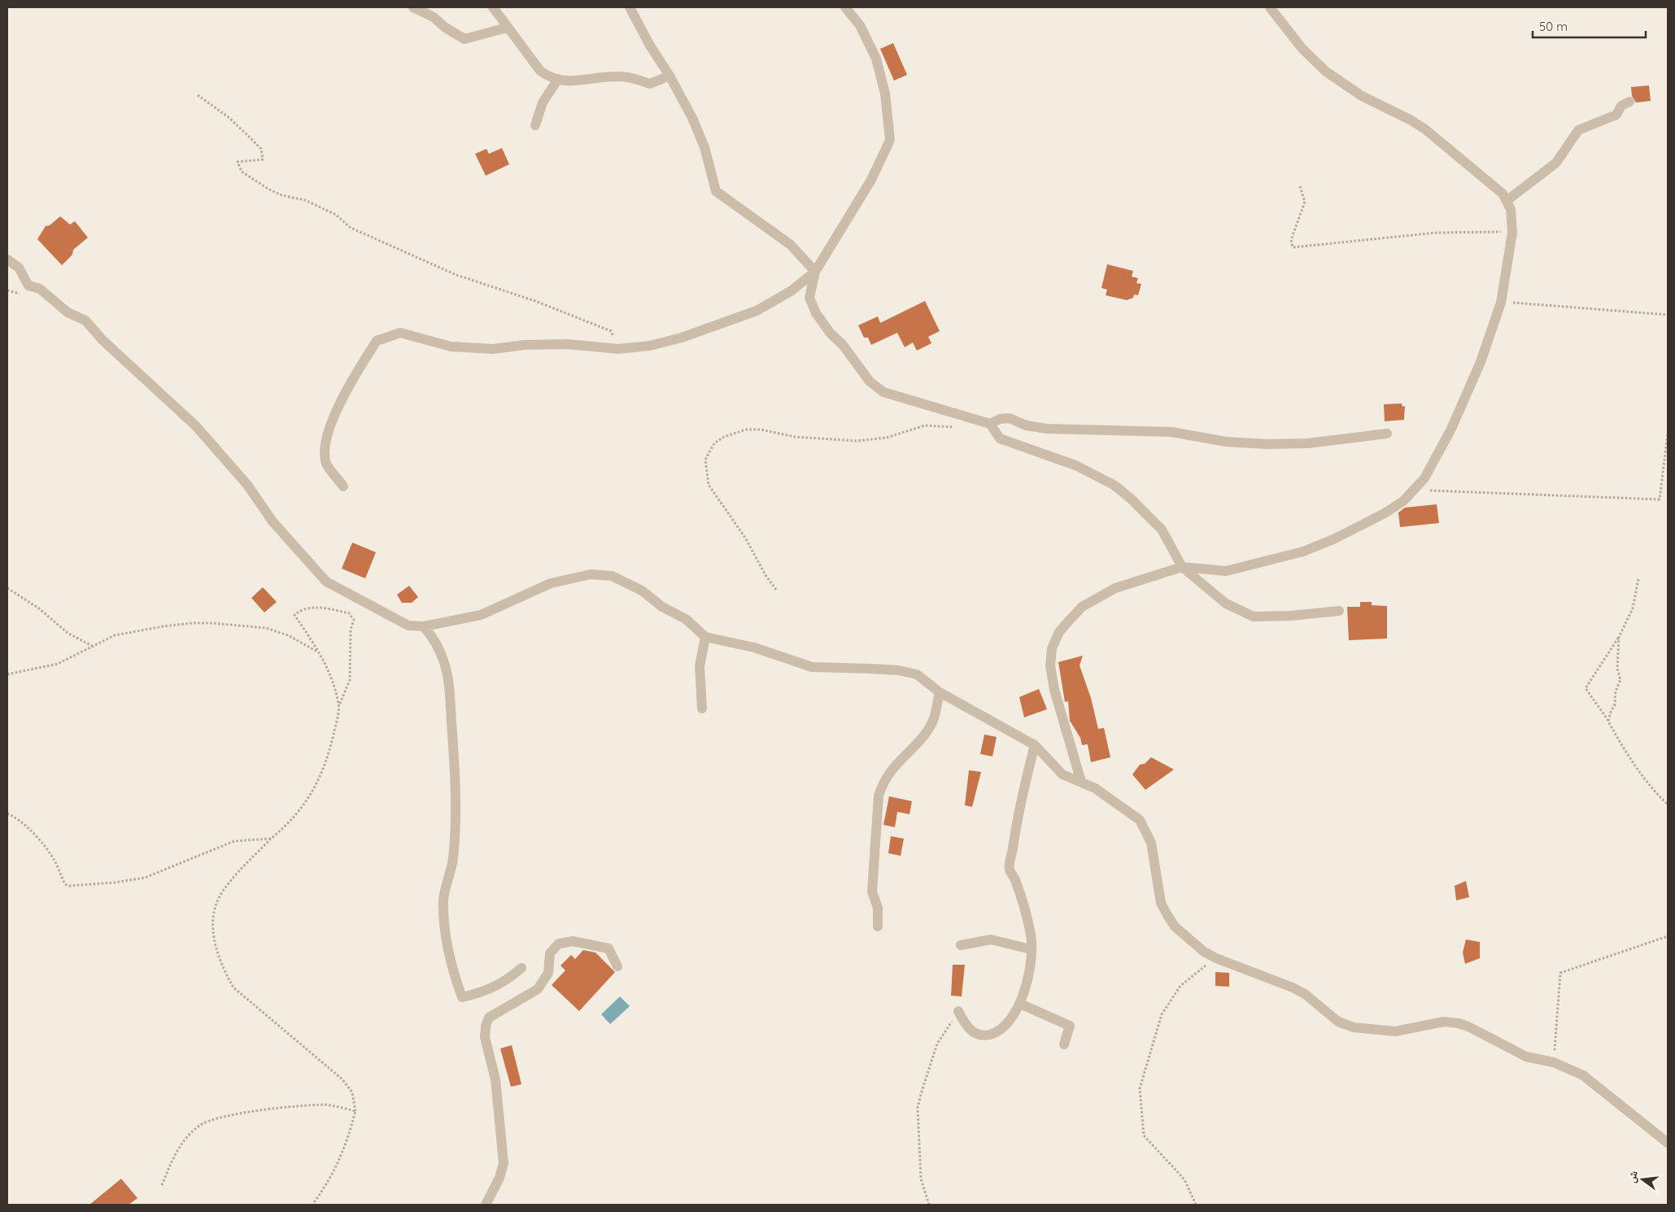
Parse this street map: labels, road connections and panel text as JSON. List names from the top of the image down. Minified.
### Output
{"scale_bar":"50 m","north":"left"}
